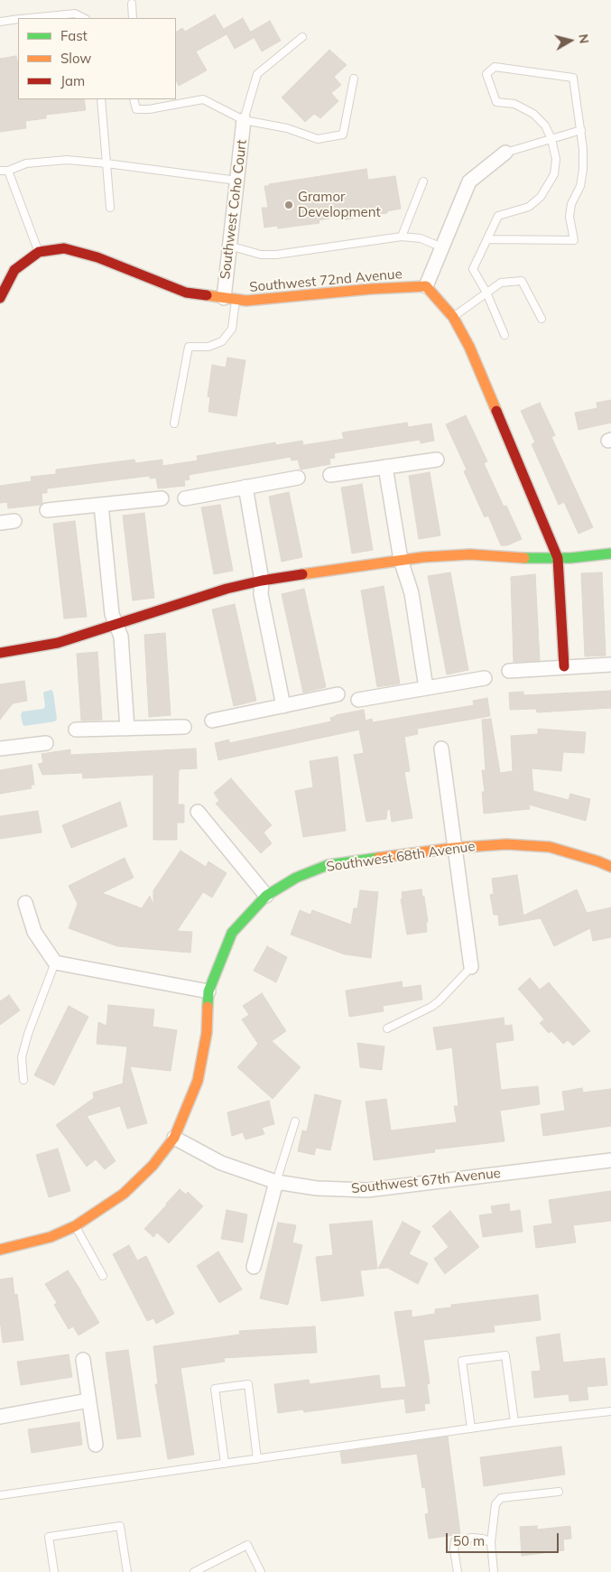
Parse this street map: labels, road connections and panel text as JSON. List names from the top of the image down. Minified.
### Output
{"streets":{"street":["Southwest Coho Court","Southwest 72nd Avenue","Southwest 68th Avenue","Southwest 67th Avenue"]},"crossings":[["Southwest Coho Court","Southwest 72nd Avenue"],["Southwest 68th Avenue","Southwest 67th Avenue"]],"places":["Gramor Development"],"legend":["Fast","Slow","Jam"],"scale_bar":"50 m","north":"right"}
